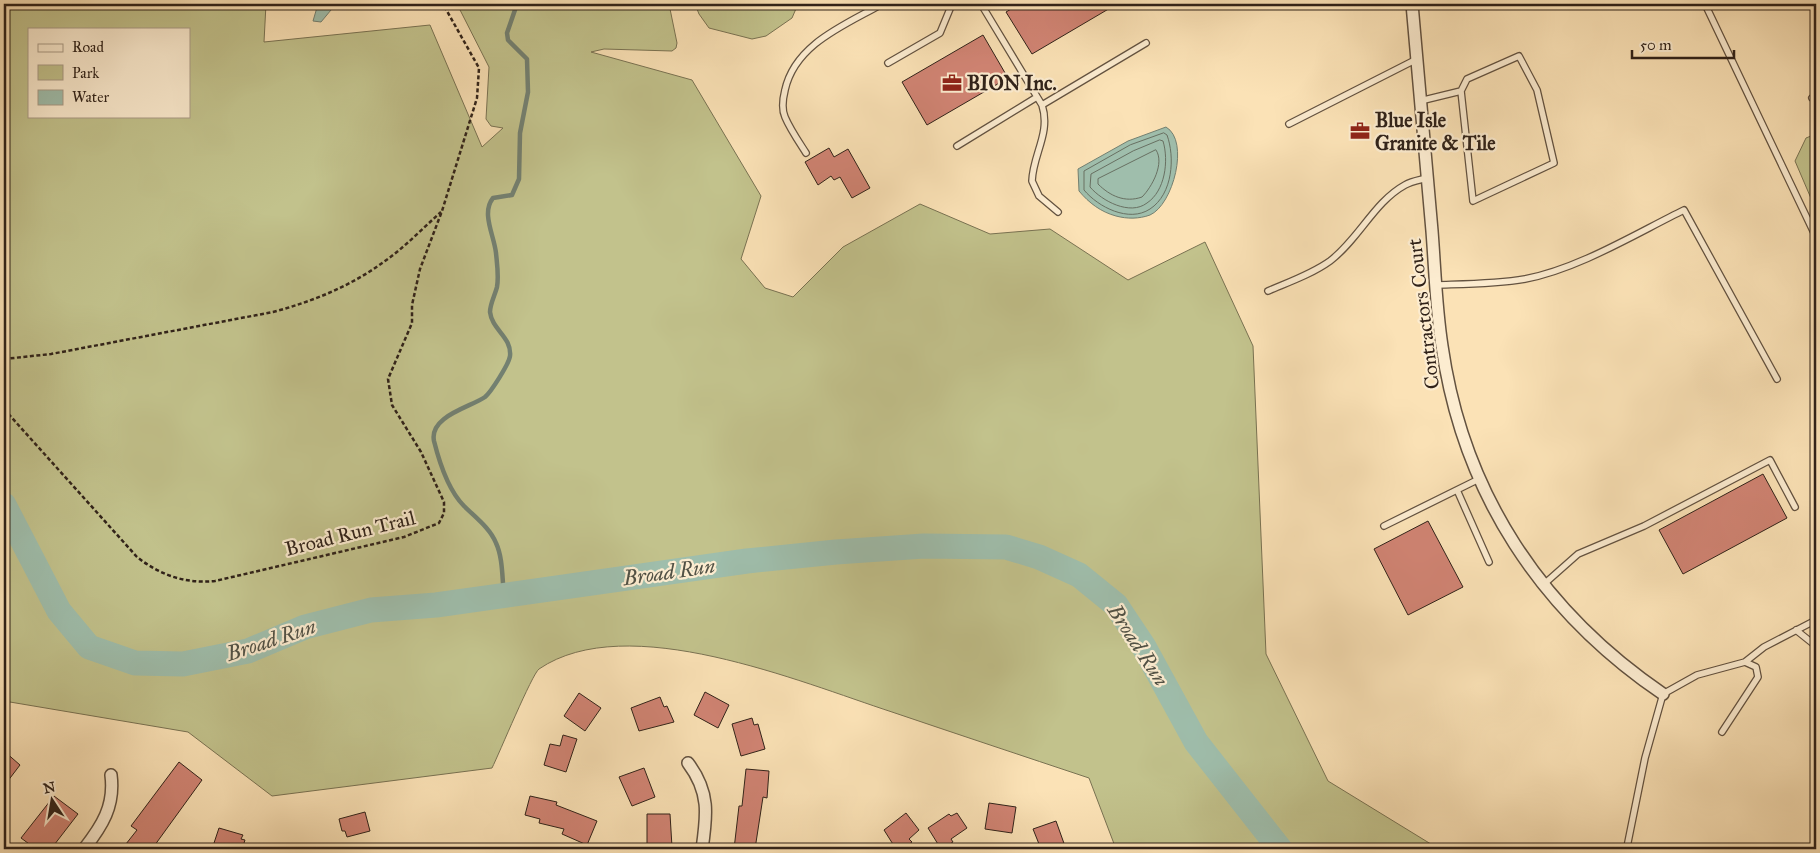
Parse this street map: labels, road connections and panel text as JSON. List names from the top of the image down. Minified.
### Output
{"streets":{"street":["Contractors Court"],"path":["Broad Run Trail"]},"water":["Broad Run"],"places":{"office":["BION Inc.","Blue Isle Granite & Tile"]},"legend":["Road","Park","Water"],"scale_bar":"50 m","north":"top"}
